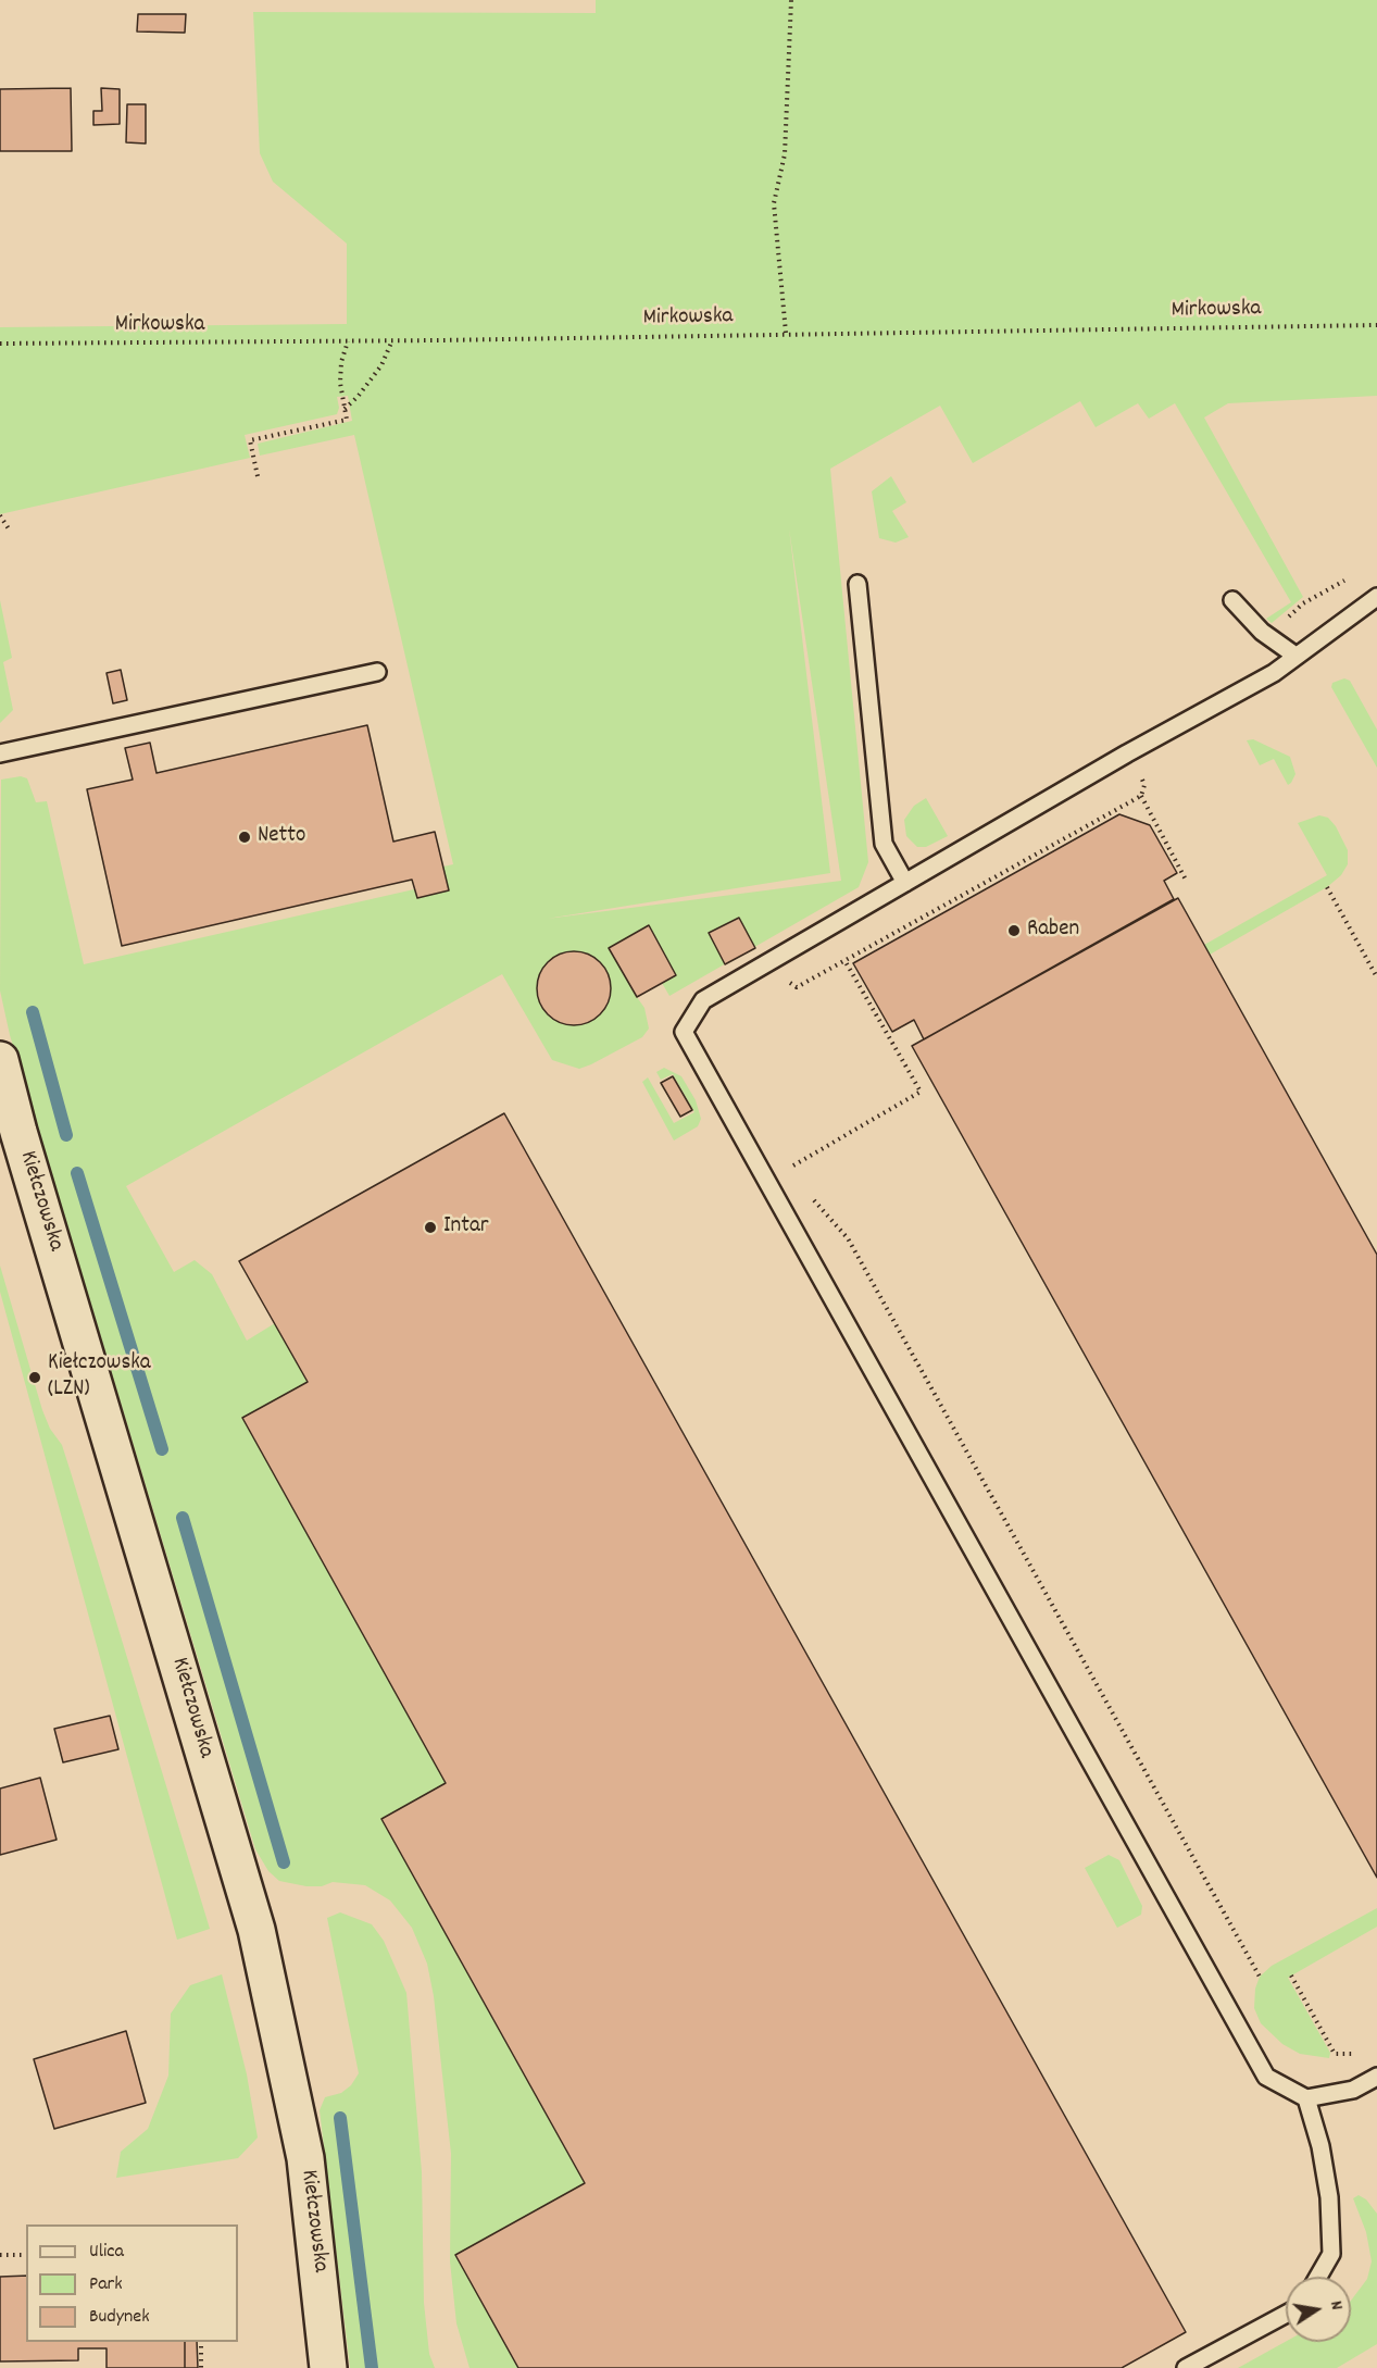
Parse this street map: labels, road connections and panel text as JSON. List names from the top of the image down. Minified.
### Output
{"streets":{"street":["Kiełczowska"],"path":["Mirkowska"]},"places":["Netto","Raben","Intar","Kiełczowska (LZN)"],"legend":["Ulica","Park","Budynek"],"north":"right"}
